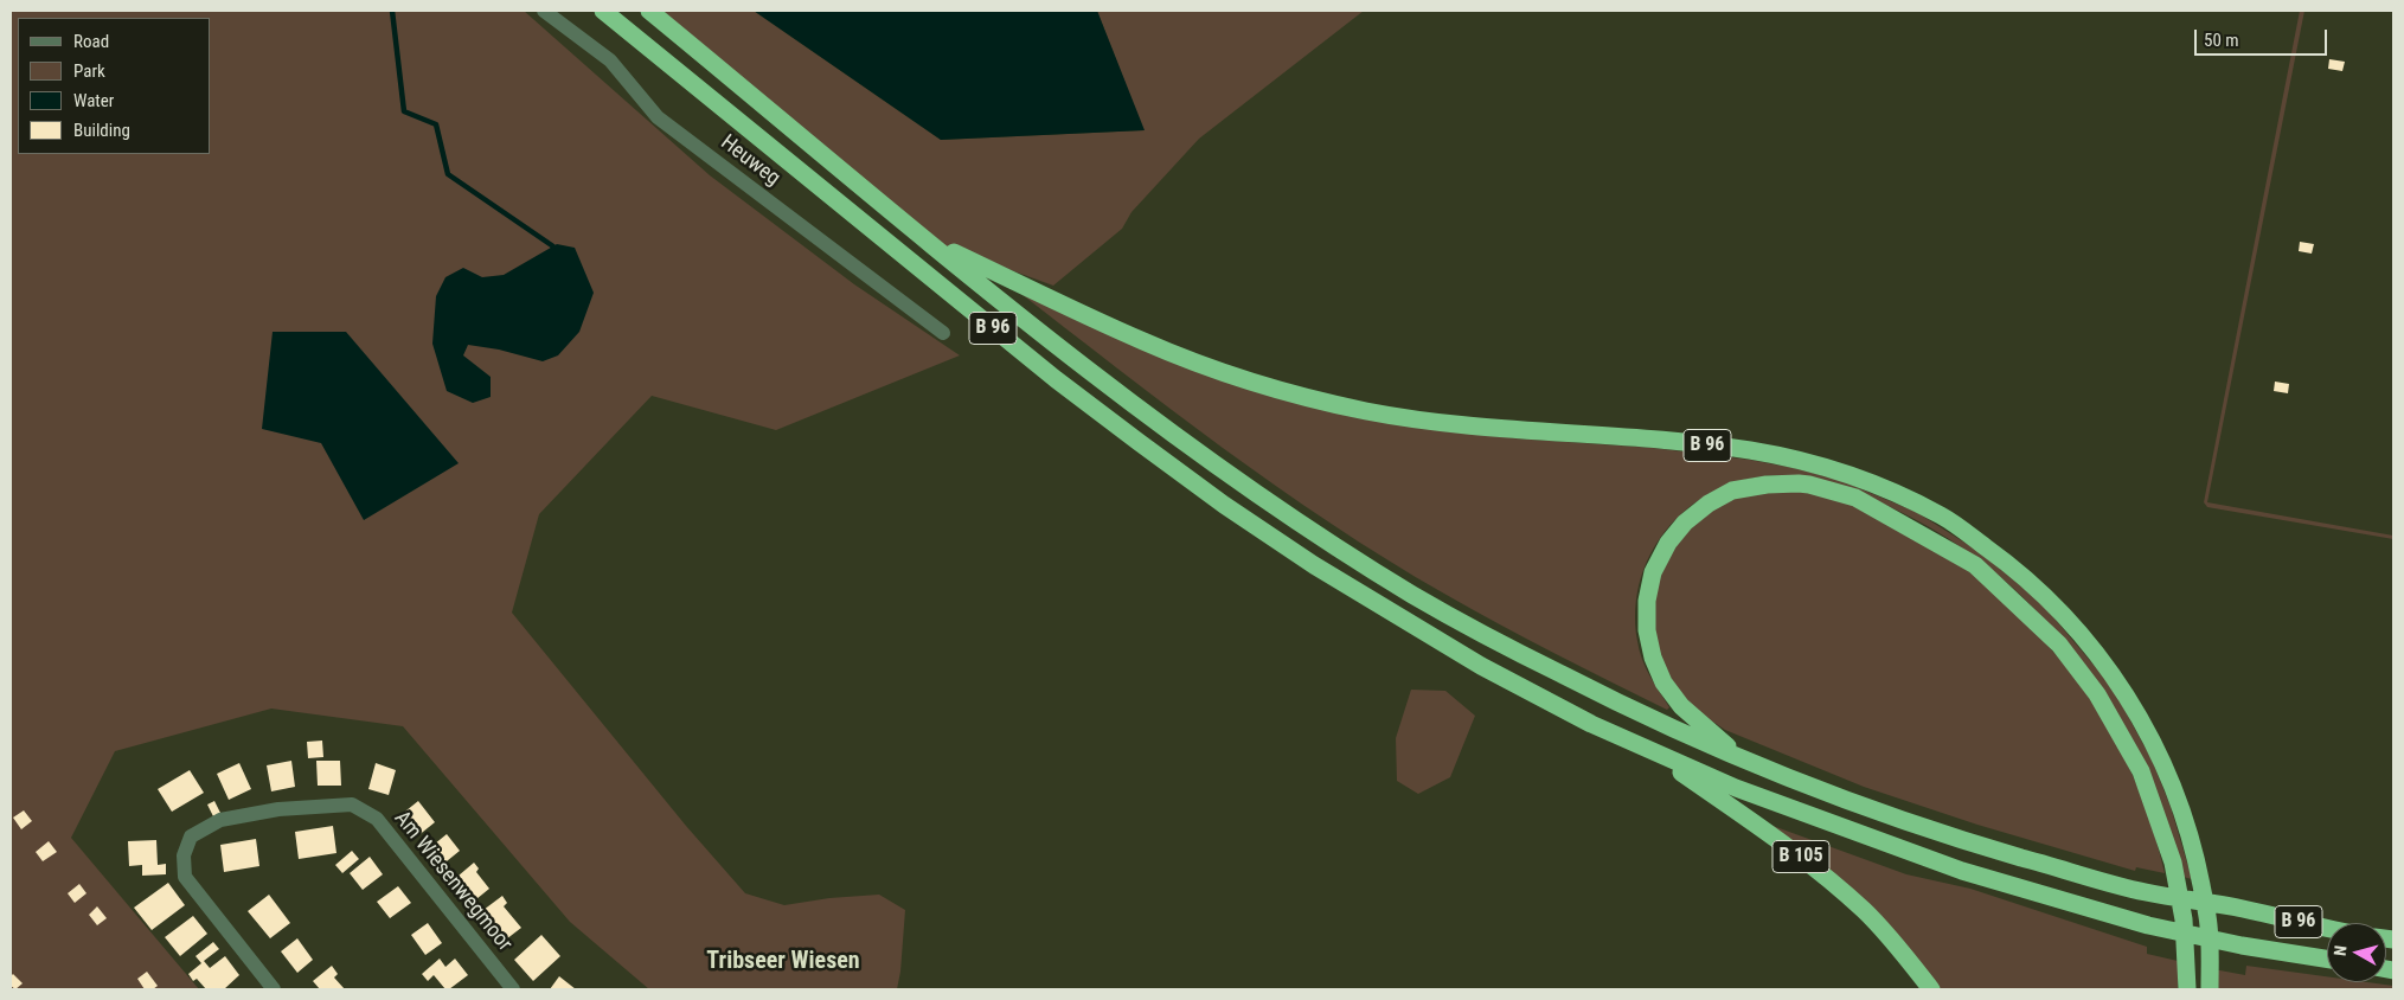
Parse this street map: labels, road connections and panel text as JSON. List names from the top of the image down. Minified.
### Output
{"streets":{"highway":["B 96","B 105"],"street":["Heuweg","Am Wiesenwegmoor"]},"crossings":[["B 96","B 105"]],"districts":["Tribseer Wiesen"],"legend":["Road","Park","Water","Building"],"scale_bar":"50 m","north":"left"}
